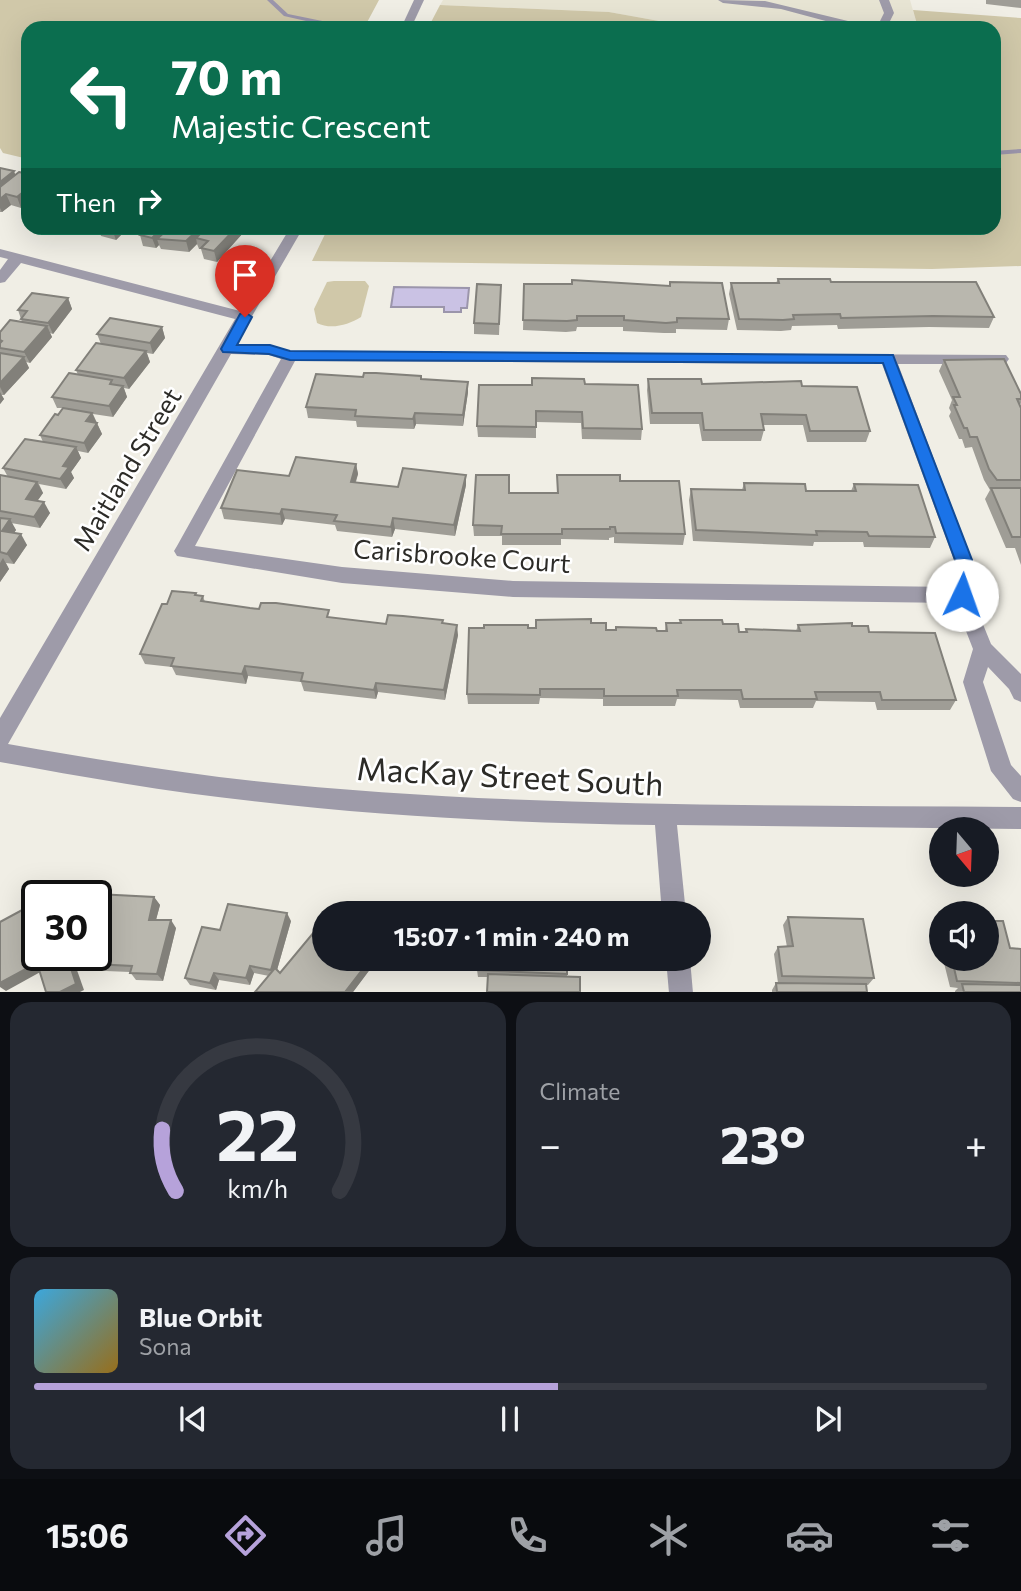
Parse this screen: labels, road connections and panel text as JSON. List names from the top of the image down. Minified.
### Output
{"streets":{"street":["Maitland Street","Carisbrooke Court","MacKay Street South"]},"north":"bottom","page":{"turn":["70 m","Majestic Crescent"],"then":"Then","limit":"30","trip":"15:07 · 1 min · 240 m","tile":"Climate","heat":["−","23°","+"],"song":["Blue Orbit","Sona"],"tabs":"15:06","gauge":["22","km/h"]}}
